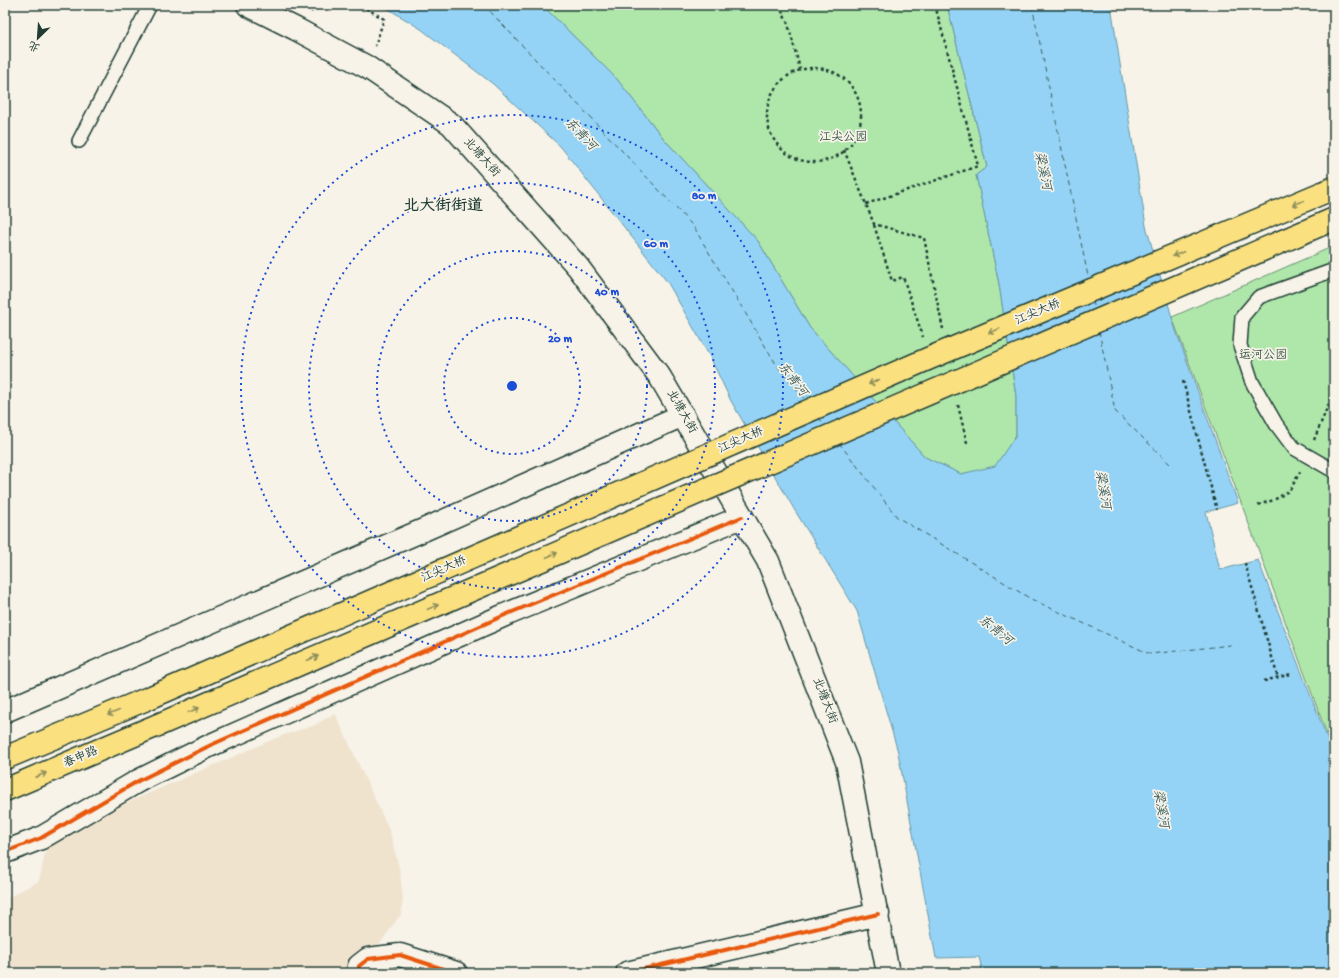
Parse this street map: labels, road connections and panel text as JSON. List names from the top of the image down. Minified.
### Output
{"streets":{"main road":["江尖大桥","春申路"],"street":["北塘大街"]},"one_way":["江尖大桥","春申路"],"districts":["北大街街道"],"water":["东青河","梁溪河"],"parks":["江尖公园","运河公园"],"north":"bottom left","rings":["80 m","60 m","40 m","20 m"]}
